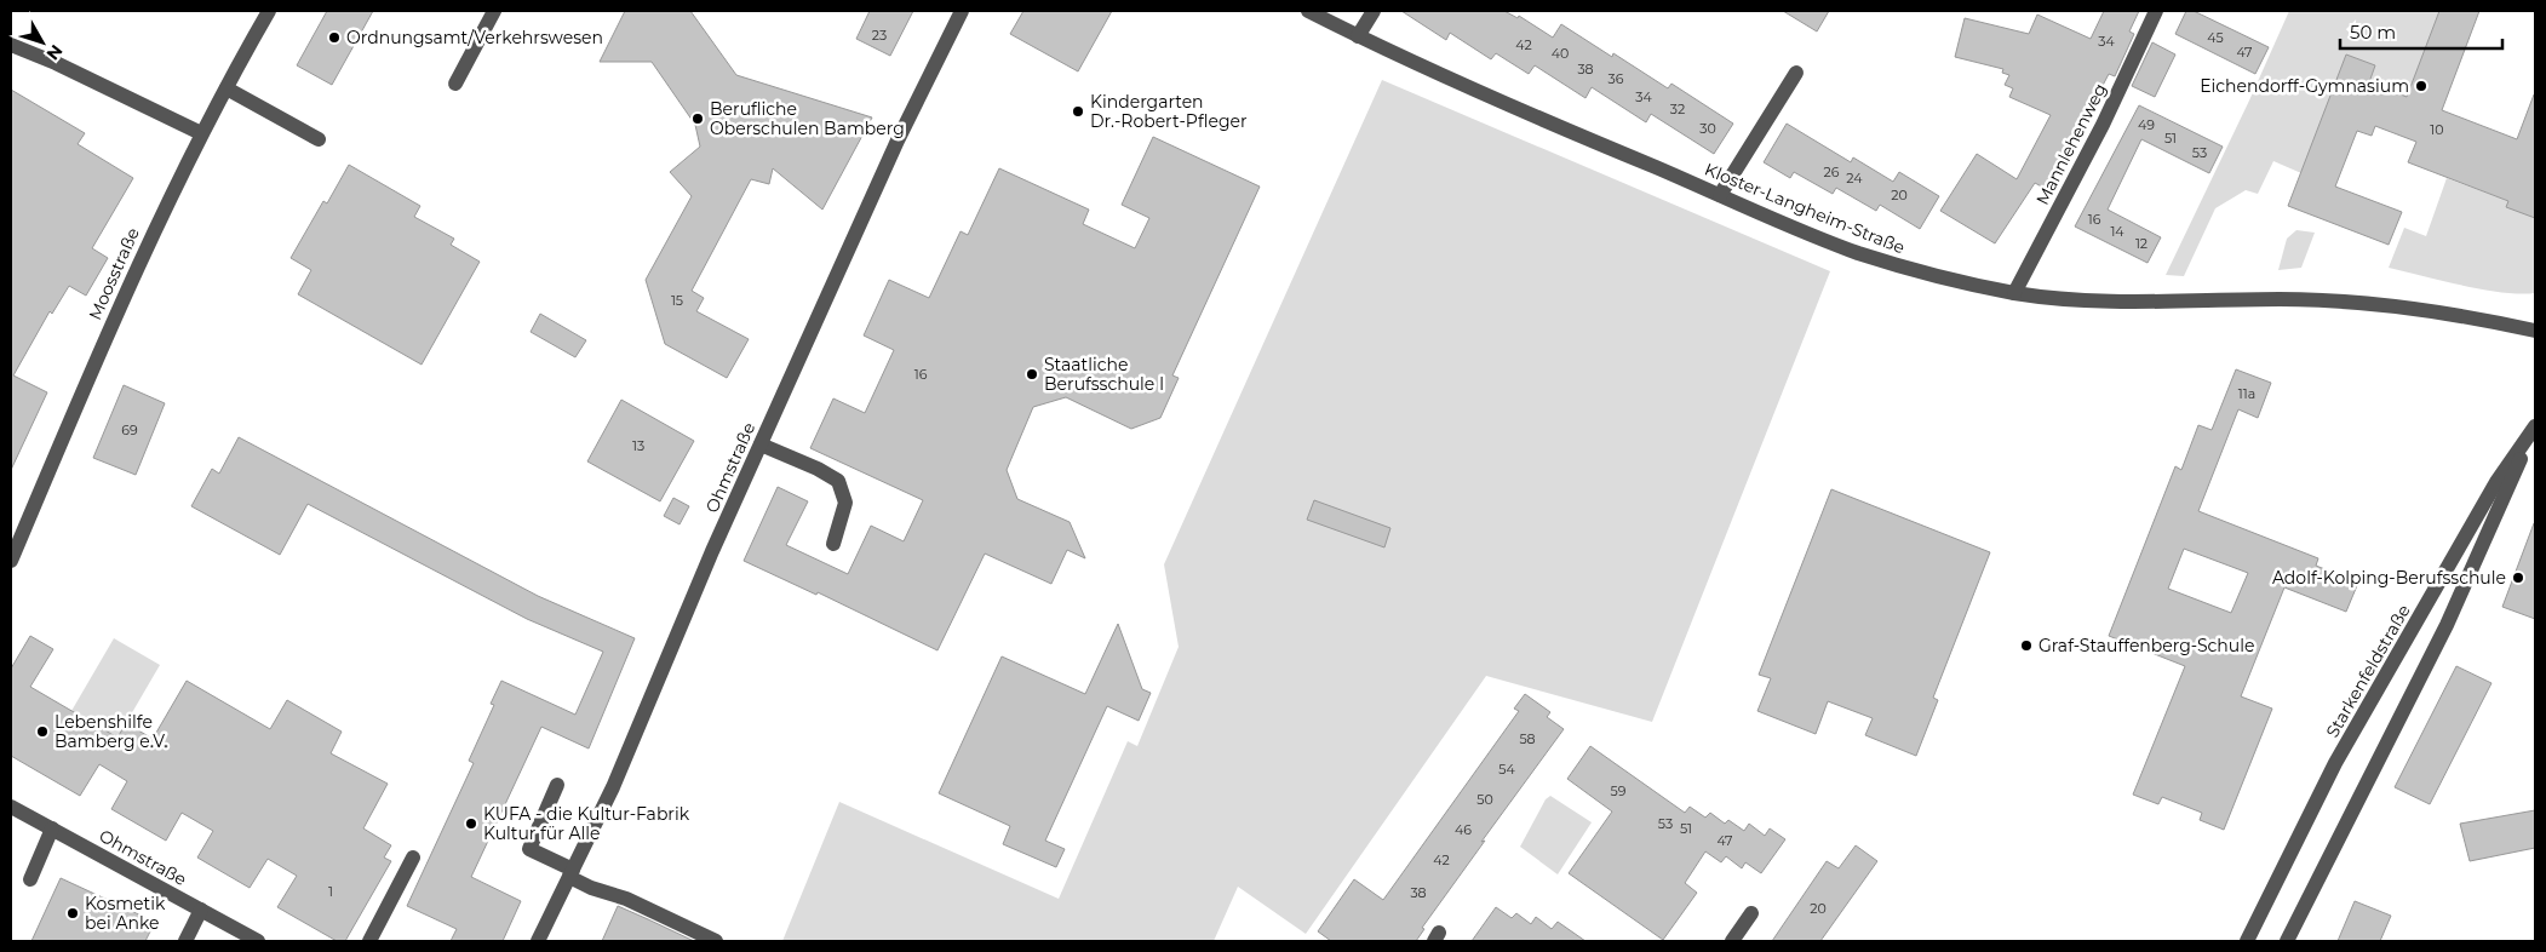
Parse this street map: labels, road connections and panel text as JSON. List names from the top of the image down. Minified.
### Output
{"streets":{"street":["Mannlehenweg","Kloster-Langheim-Straße","Moosstraße","Ohmstraße","Starkenfeldstraße"]},"crossings":[["Mannlehenweg","Kloster-Langheim-Straße"]],"places":["Ordnungsamt/Verkehrswesen","Eichendorff-Gymnasium","Kindergarten Dr.-Robert-Pfleger","Berufliche Oberschulen Bamberg","Staatliche Berufsschule I","Adolf-Kolping-Berufsschule","Graf-Stauffenberg-Schule","Lebenshilfe Bamberg e.V.","KUFA - die Kultur-Fabrik Kultur für Alle","Kosmetik bei Anke"],"house_numbers":["23","45","34","42","47","40","38","36","34","32","49","30","10","51","53","26","24","20","16","14","12","15","16","11a","69","13","58","54","59","50","53","51","46","47","42","1","38","20"],"scale_bar":"50 m","north":"bottom right"}
